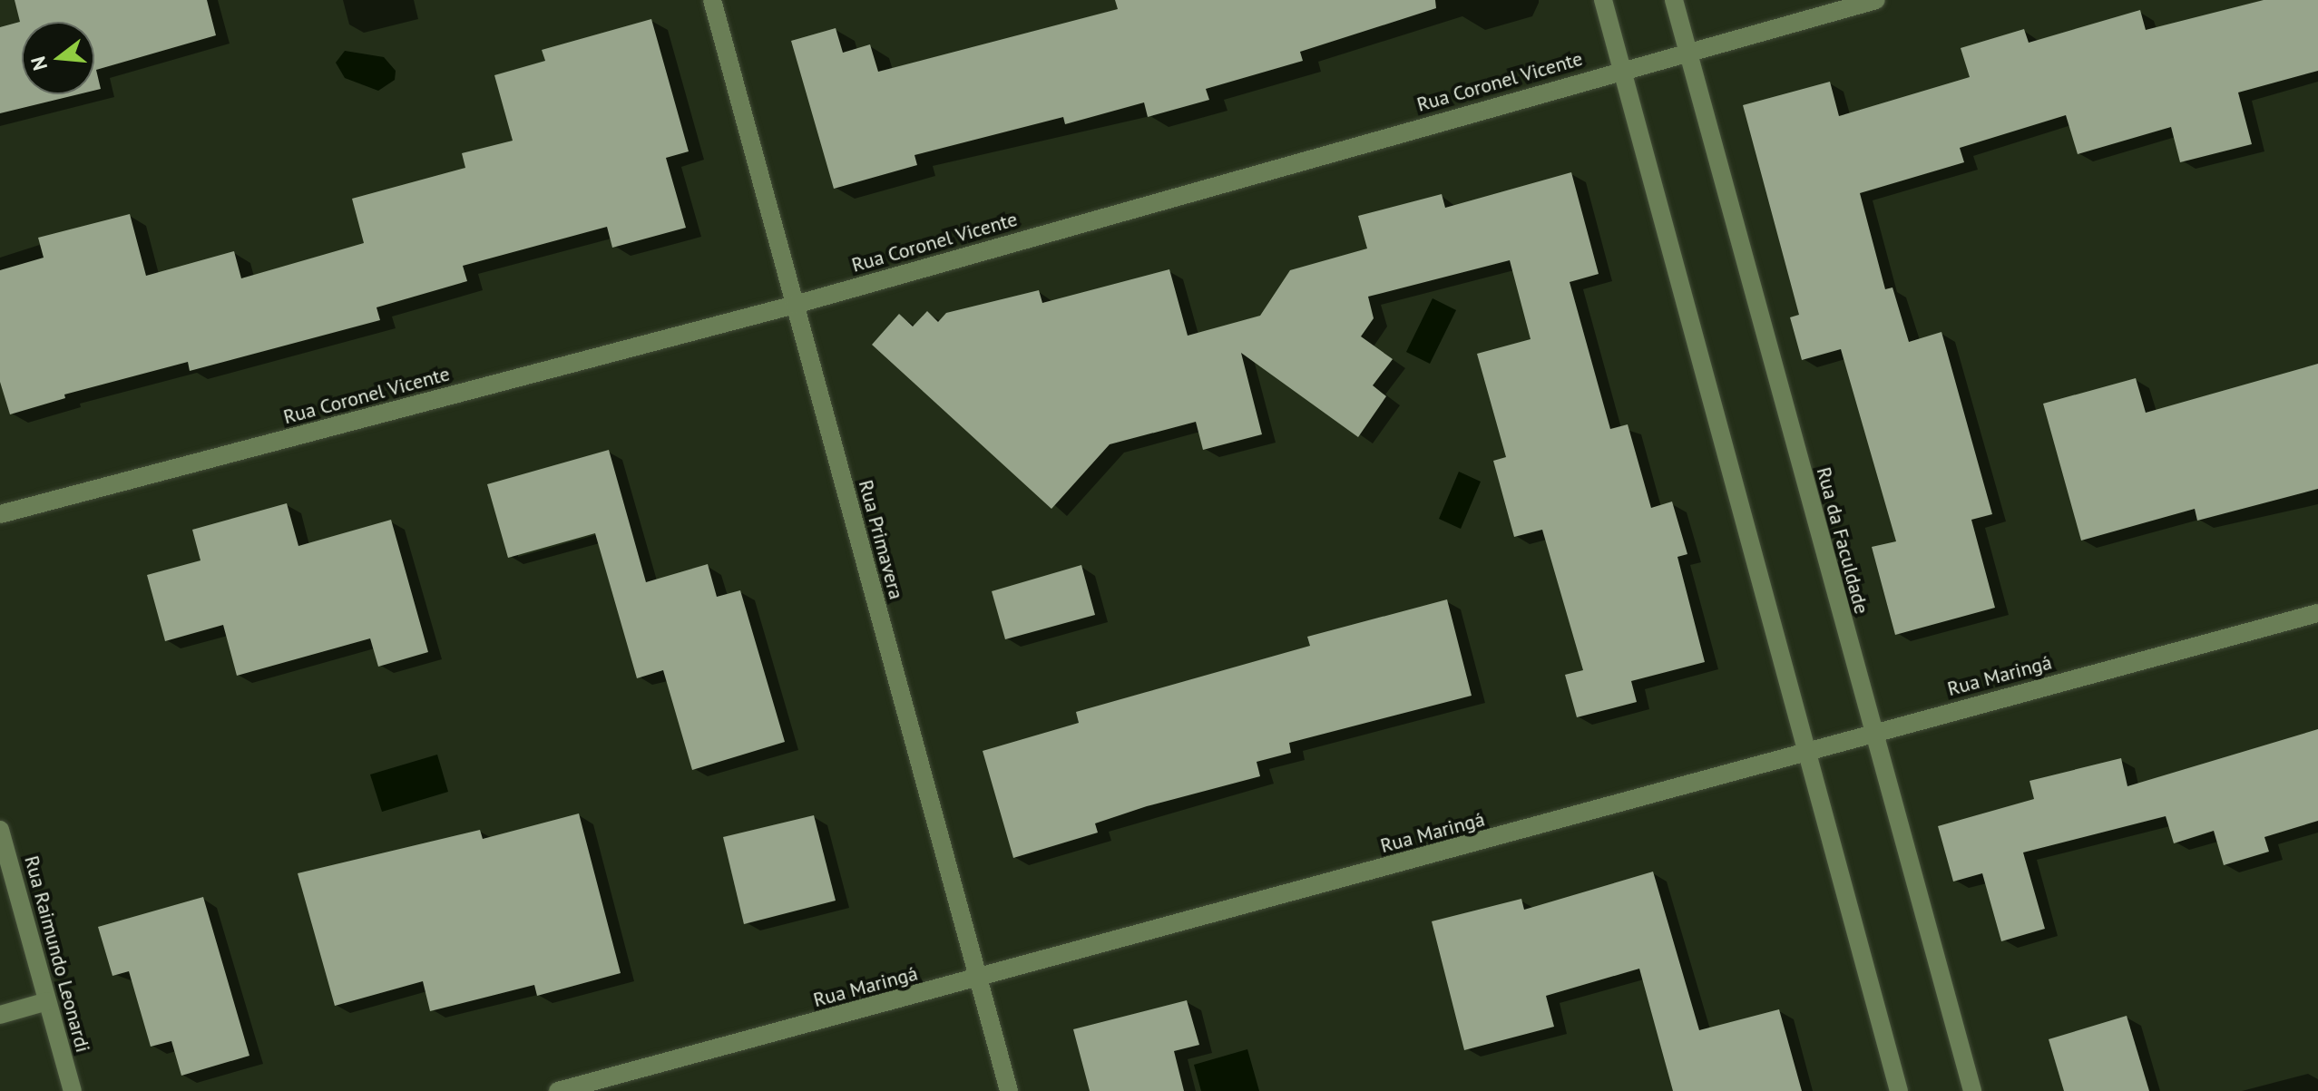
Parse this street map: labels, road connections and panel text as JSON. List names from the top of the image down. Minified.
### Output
{"streets":{"street":["Rua Coronel Vicente","Rua Primavera","Rua da Faculdade","Rua Maringá","Rua Raimundo Leonardi"]},"crossings":[["Rua Coronel Vicente","Rua Primavera"],["Rua Coronel Vicente","Rua da Faculdade"],["Rua Primavera","Rua Maringá"],["Rua da Faculdade","Rua Maringá"]],"north":"left"}
